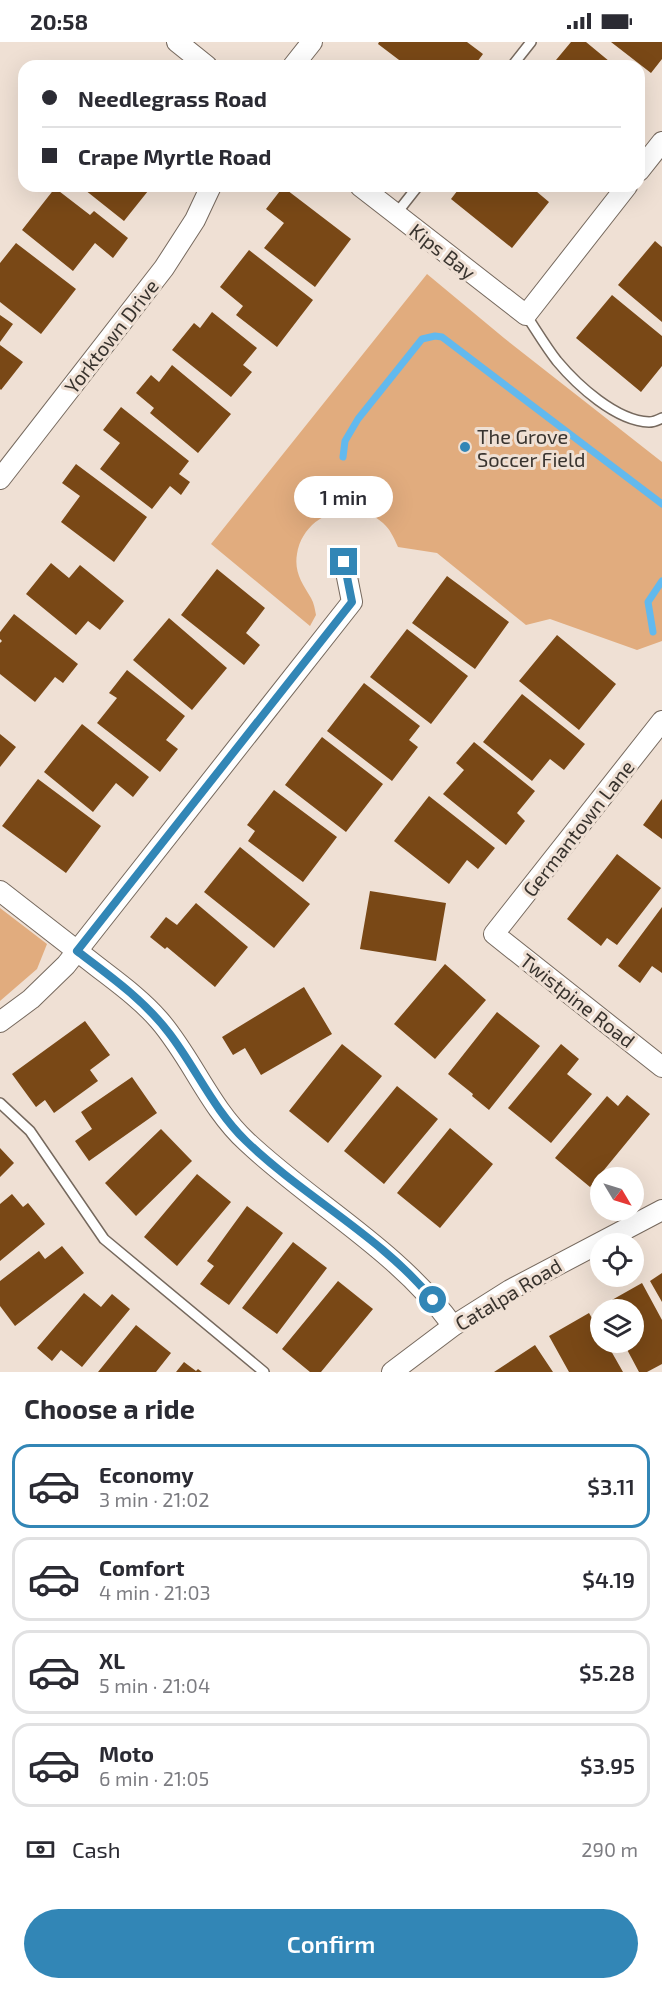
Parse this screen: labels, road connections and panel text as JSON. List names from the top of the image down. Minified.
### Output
{"streets":{"street":["Kips Bay","Yorktown Drive","Germantown Lane","Twistpine Road","Catalpa Road"]},"crossings":[["Germantown Lane","Twistpine Road"]],"places":["The Grove Soccer Field"],"north":"bottom right","page":{"status":"20:58","banner":["Needlegrass Road","Crape Myrtle Road"],"bubble":"1 min","heading":"Choose a ride","list":[{"name":"Economy","note":"3 min · 21:02","value":"$3.11"},{"name":"Comfort","note":"4 min · 21:03","value":"$4.19"},{"name":"XL","note":"5 min · 21:04","value":"$5.28"},{"name":"Moto","note":"6 min · 21:05","value":"$3.95"}],"pay":["Cash","290 m"],"buttons":"Confirm"}}
